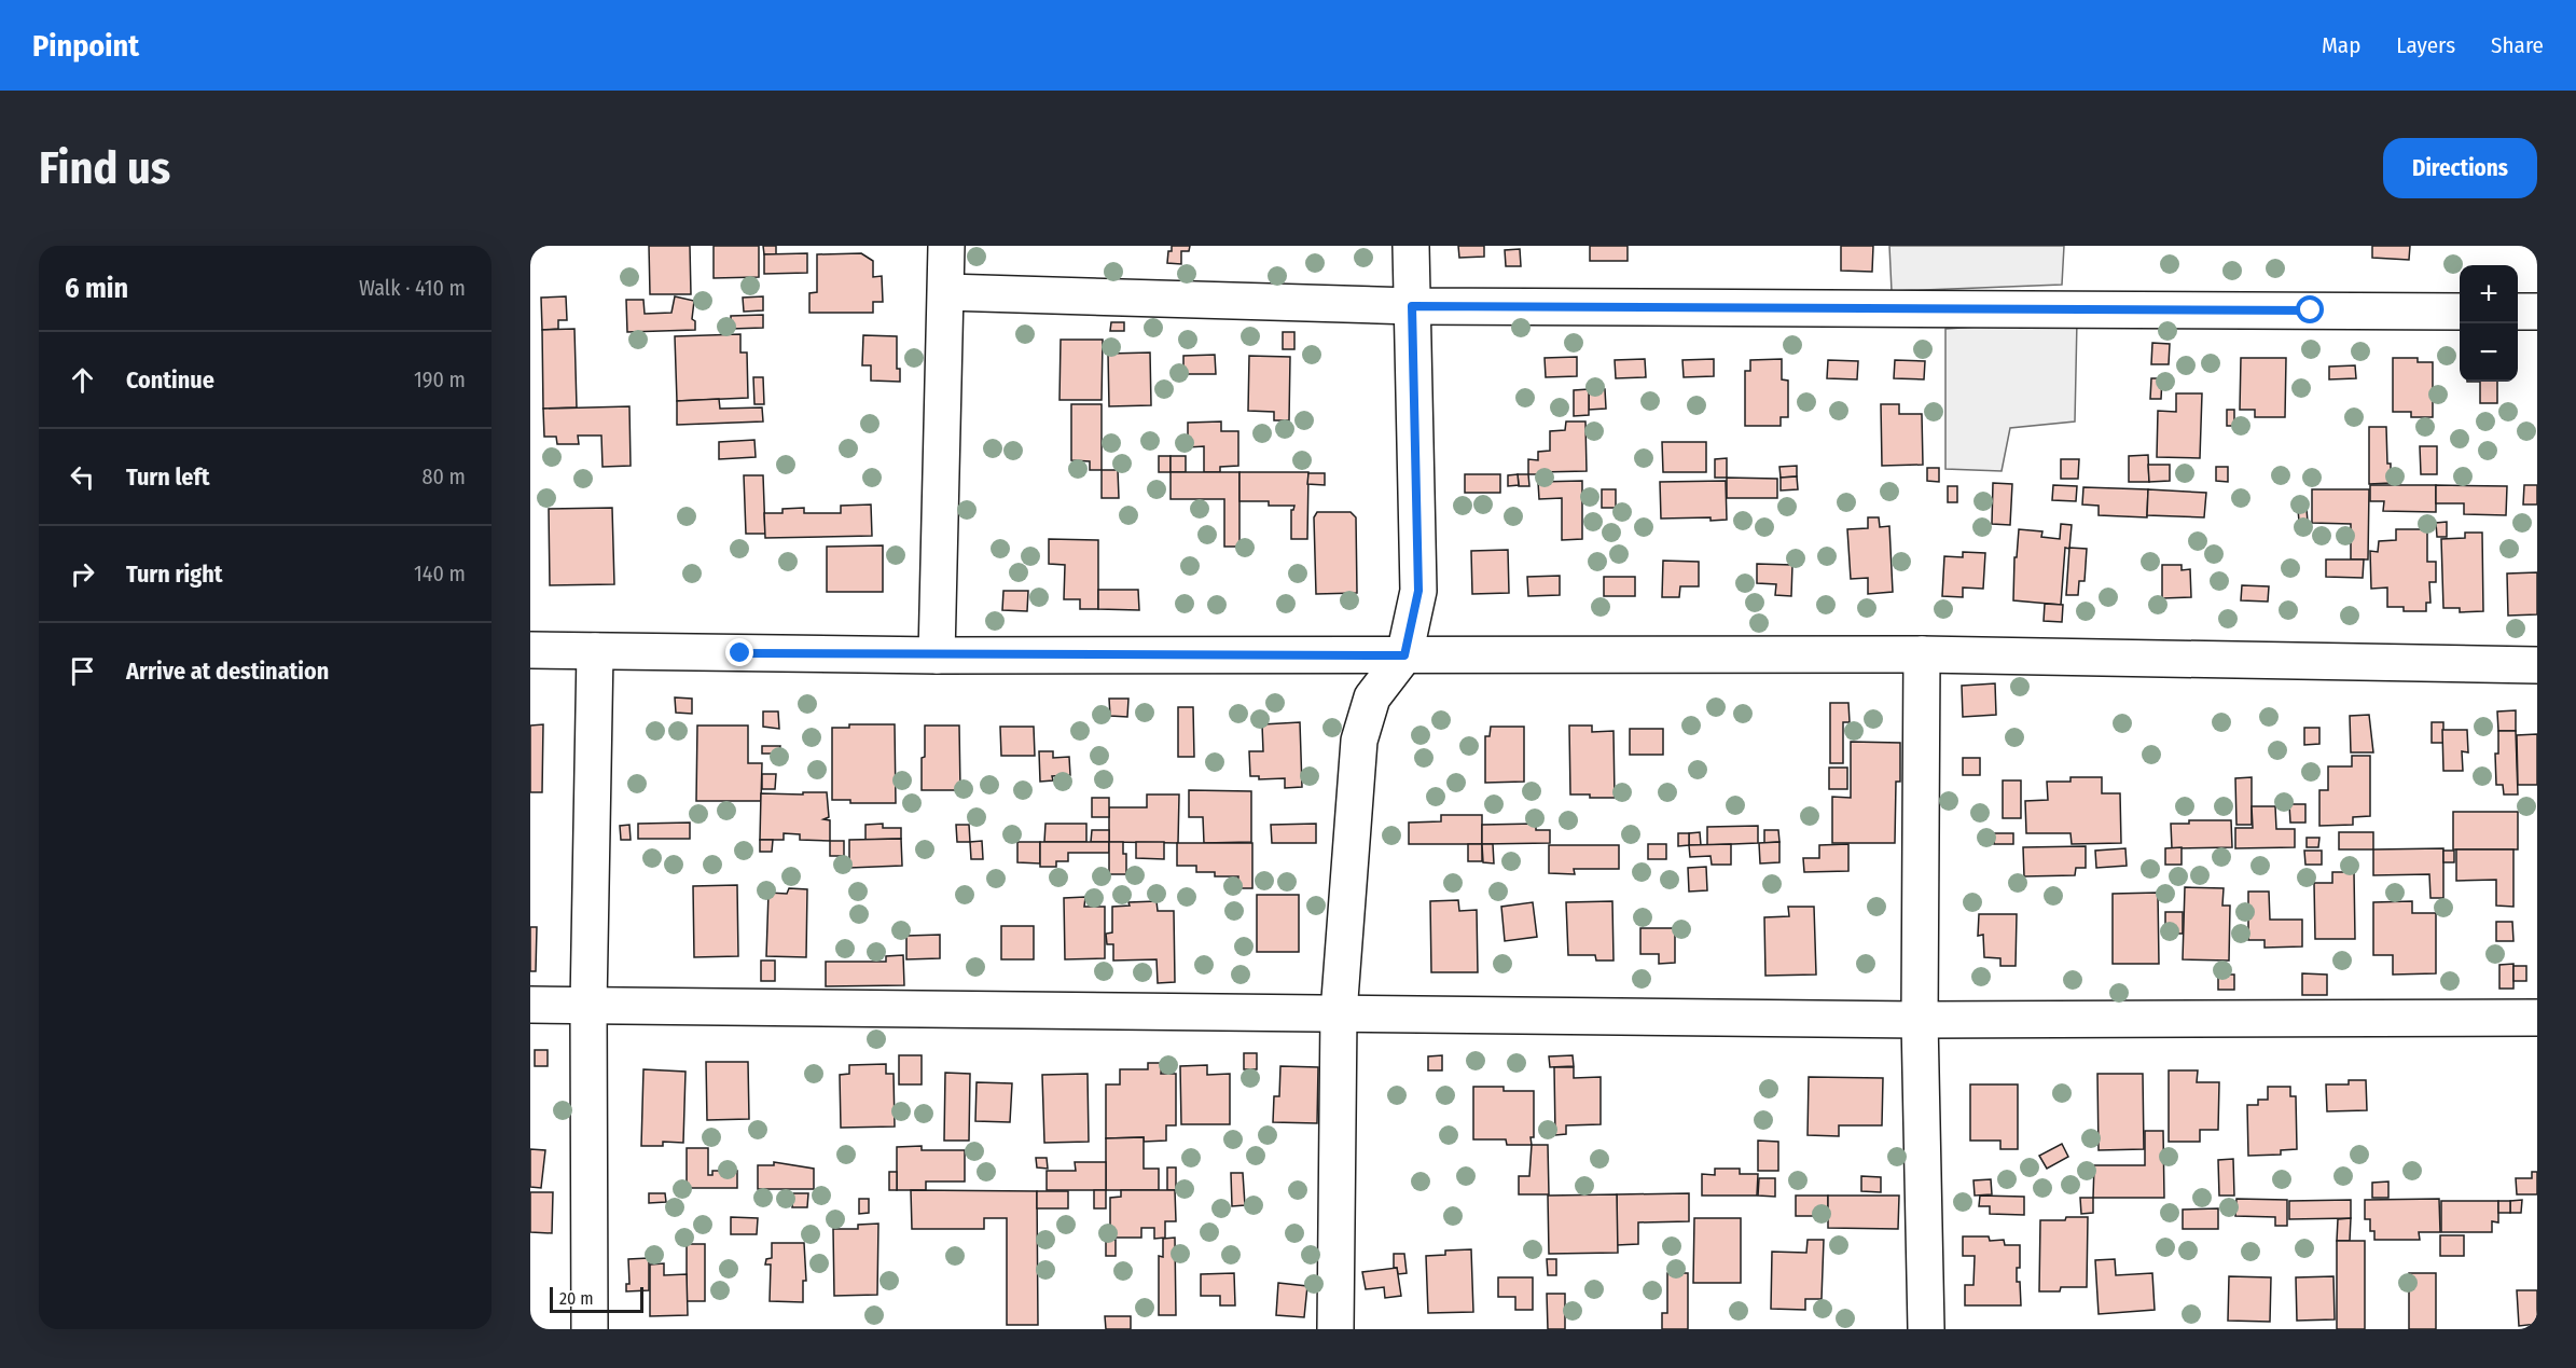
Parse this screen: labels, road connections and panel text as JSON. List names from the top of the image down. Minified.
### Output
{"scale_bar":"20 m","page":{"header":"Pinpoint","nav":["Map","Layers","Share"],"buttons":"Directions","title":"Find us","heading":["6 min","Walk · 410 m"],"map_buttons":["+","−"],"list":[["Continue","190 m"],["Turn left","80 m"],["Turn right","140 m"],"Arrive at destination"],"scale":"20 m"}}
